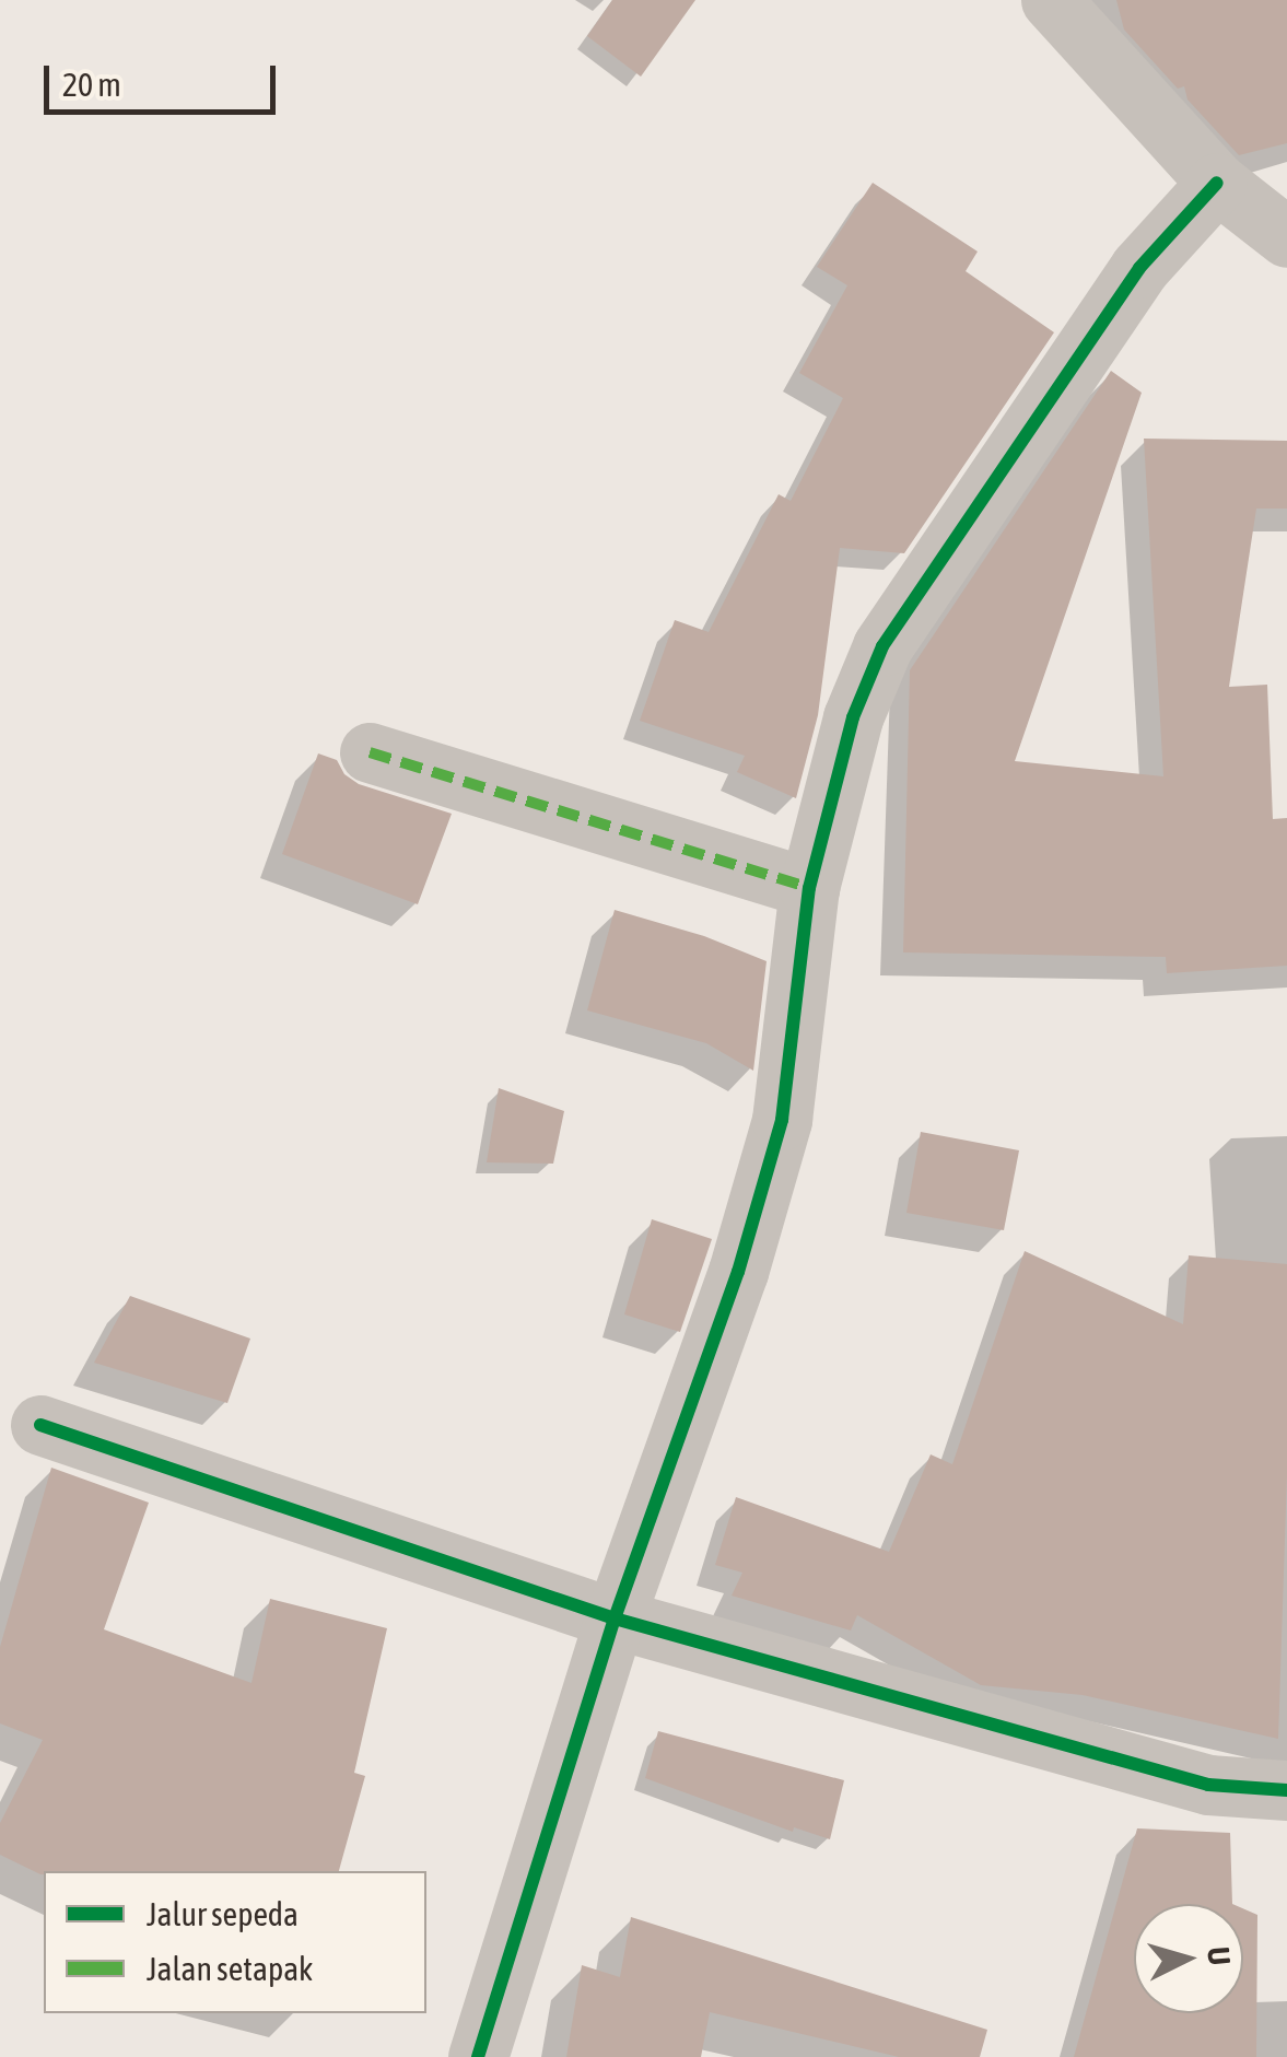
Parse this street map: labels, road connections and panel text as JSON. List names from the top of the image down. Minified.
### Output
{"legend":["Jalur sepeda","Jalan setapak"],"scale_bar":"20 m","north":"right"}
